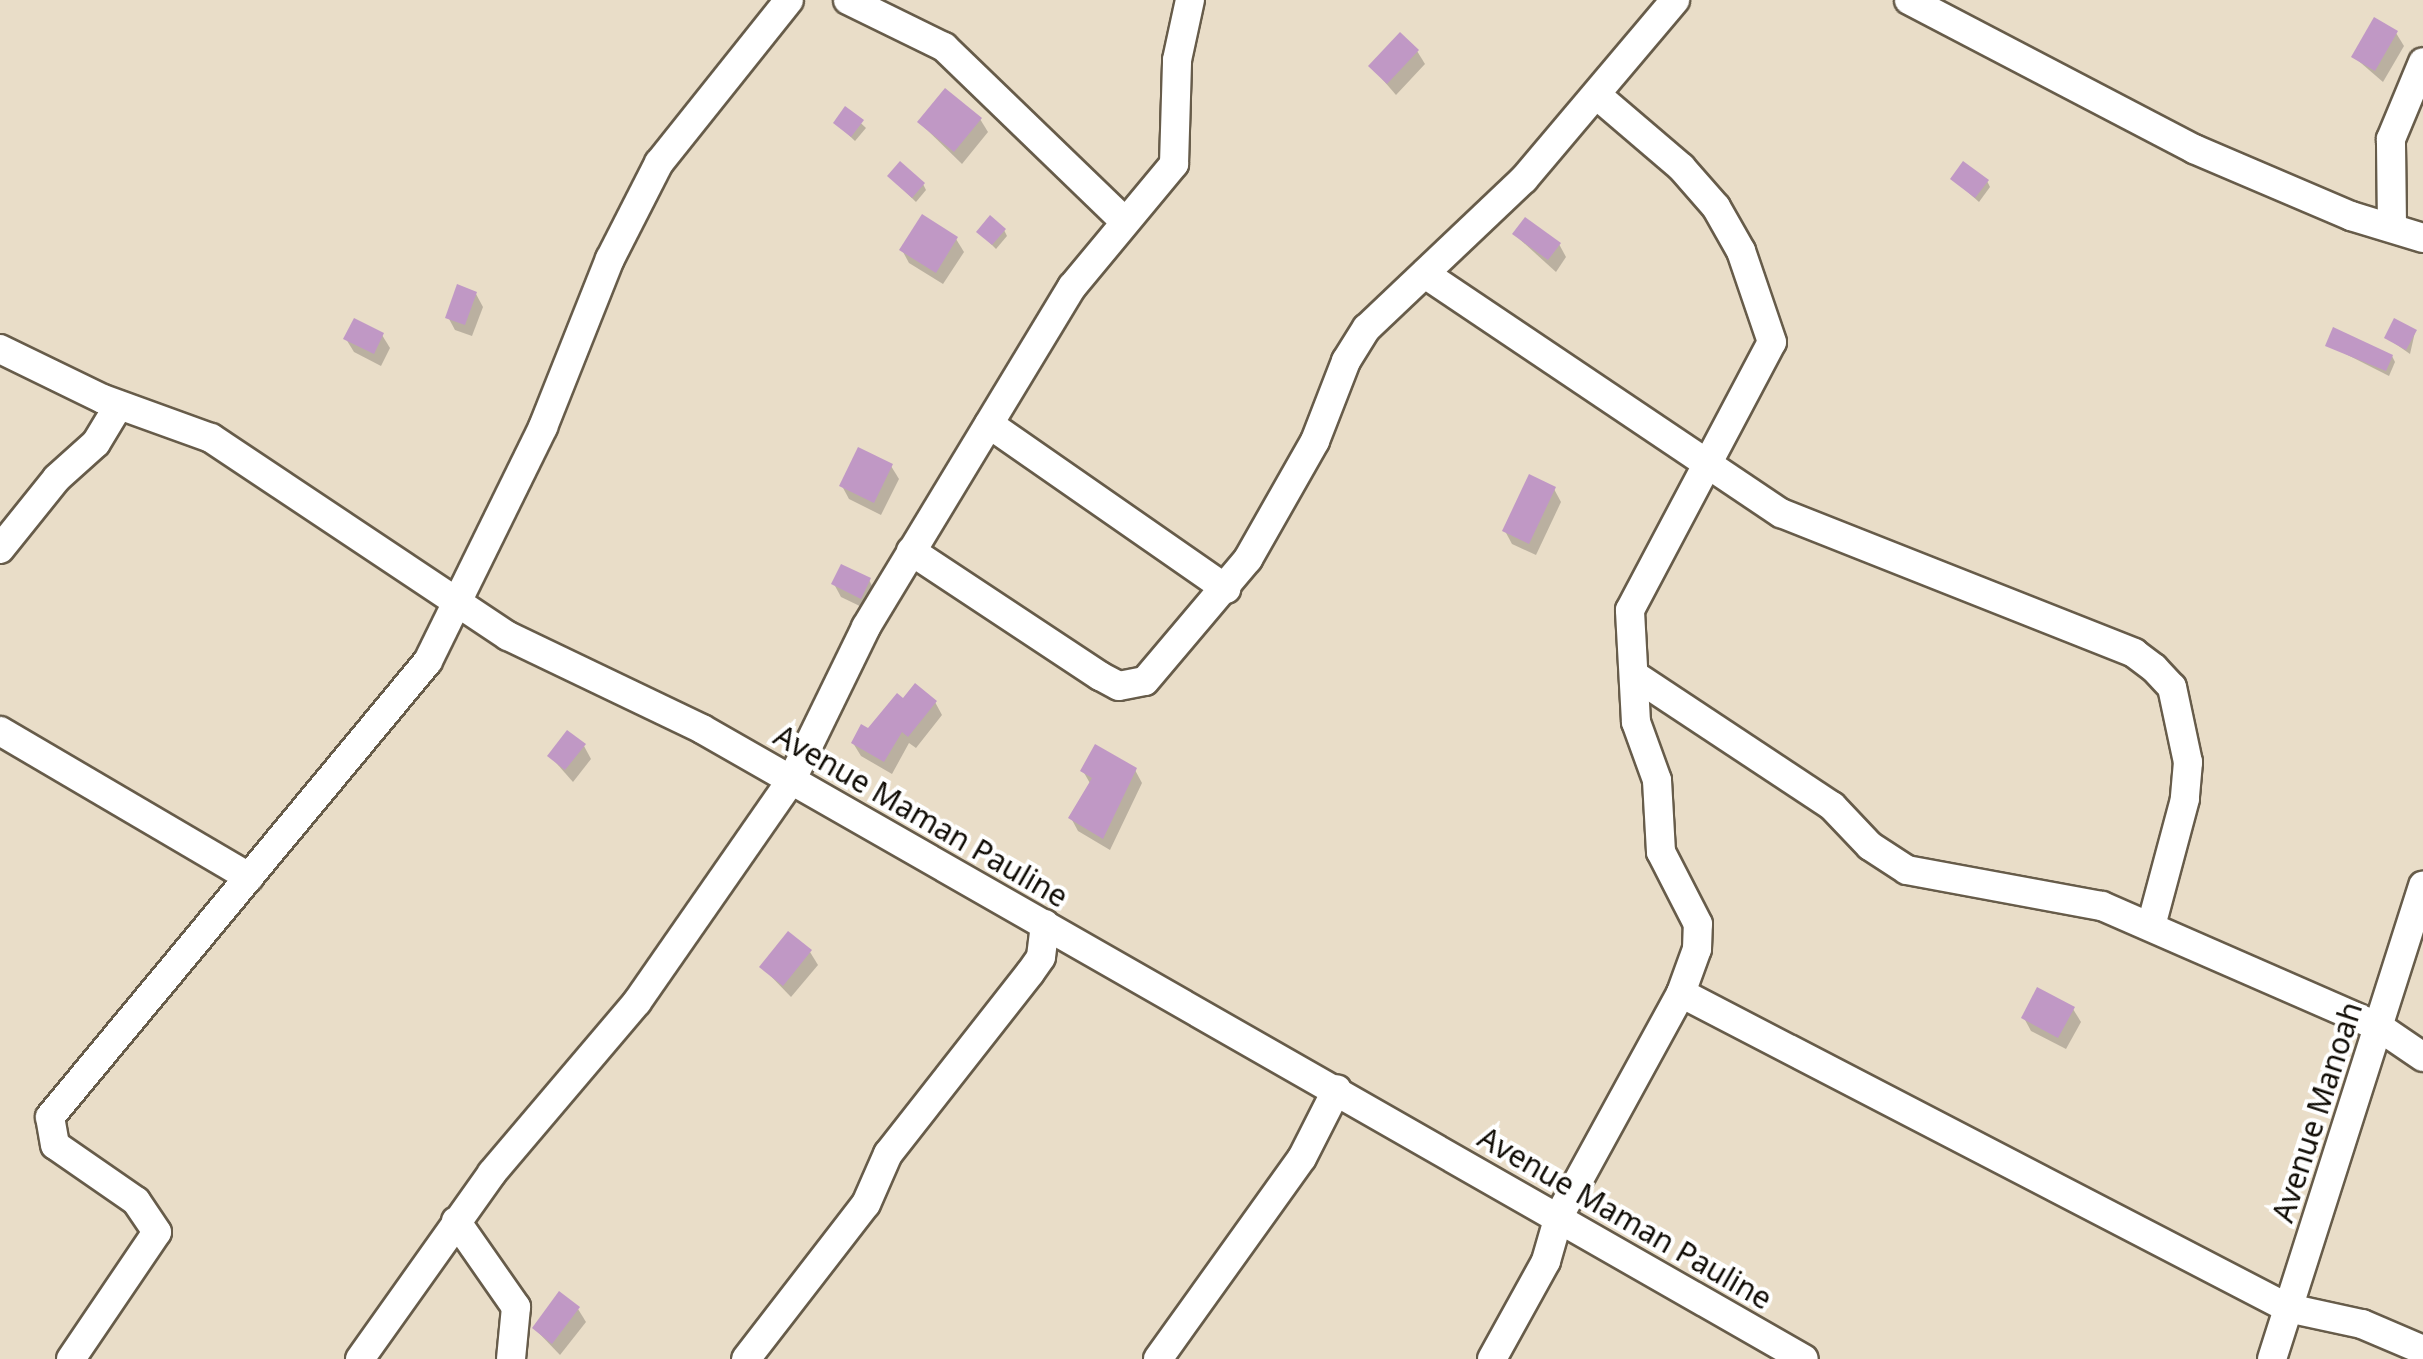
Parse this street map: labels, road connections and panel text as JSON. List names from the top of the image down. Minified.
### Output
{"streets":{"street":["Avenue Maman Pauline","Avenue Manoah"]}}
